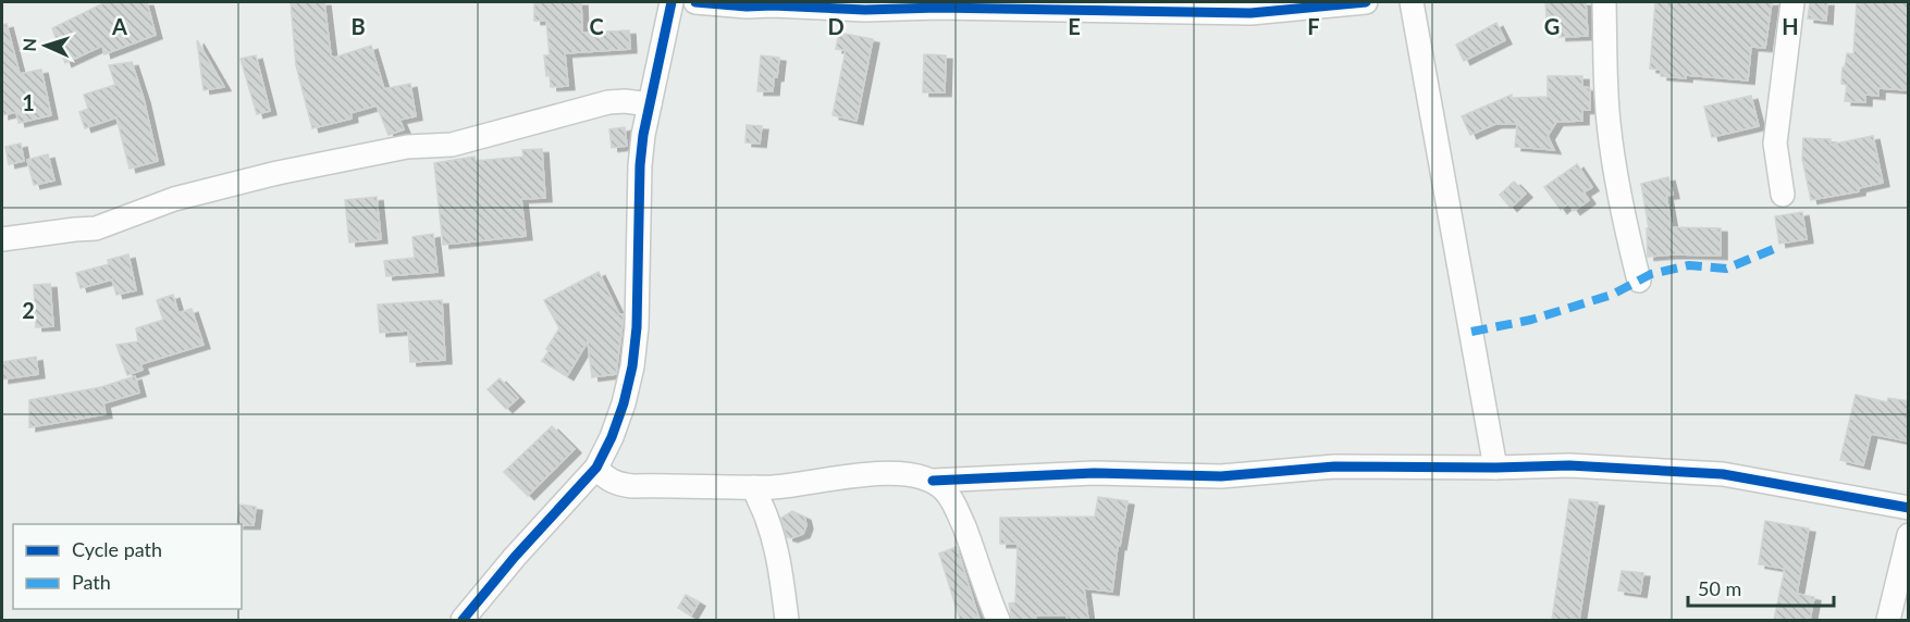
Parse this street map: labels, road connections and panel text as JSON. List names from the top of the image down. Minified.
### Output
{"legend":["Cycle path","Path"],"scale_bar":"50 m","north":"left","grid":{"columns":["A","B","C","D","E","F","G","H"],"rows":["1","2"]}}
